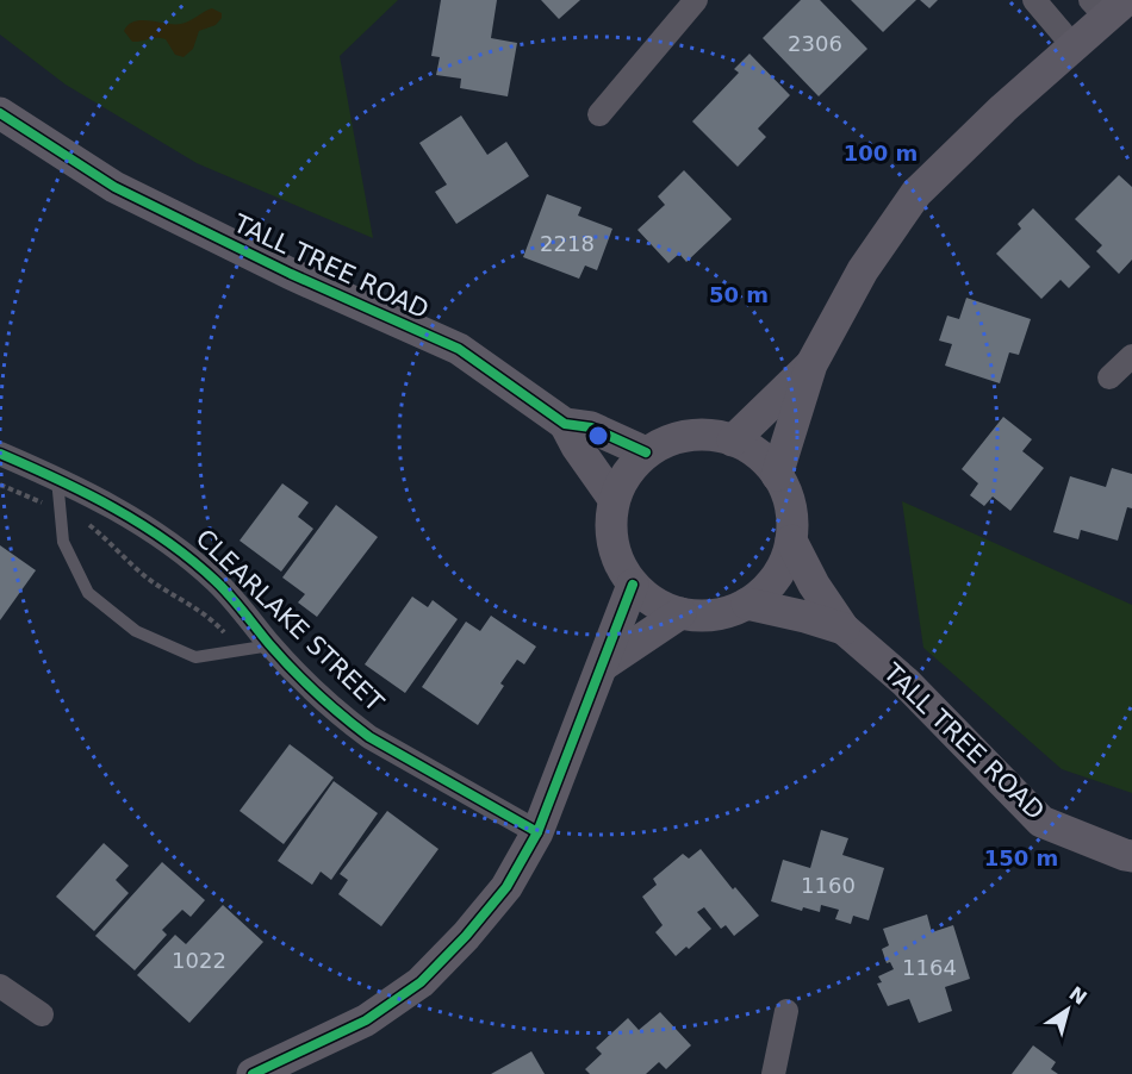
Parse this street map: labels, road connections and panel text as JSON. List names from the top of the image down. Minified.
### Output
{"streets":{"street":["TALL TREE ROAD","CLEARLAKE STREET"]},"house_numbers":["2306","2218","1160","1022","1164"],"north":"top right","rings":["100 m","50 m","150 m"]}
